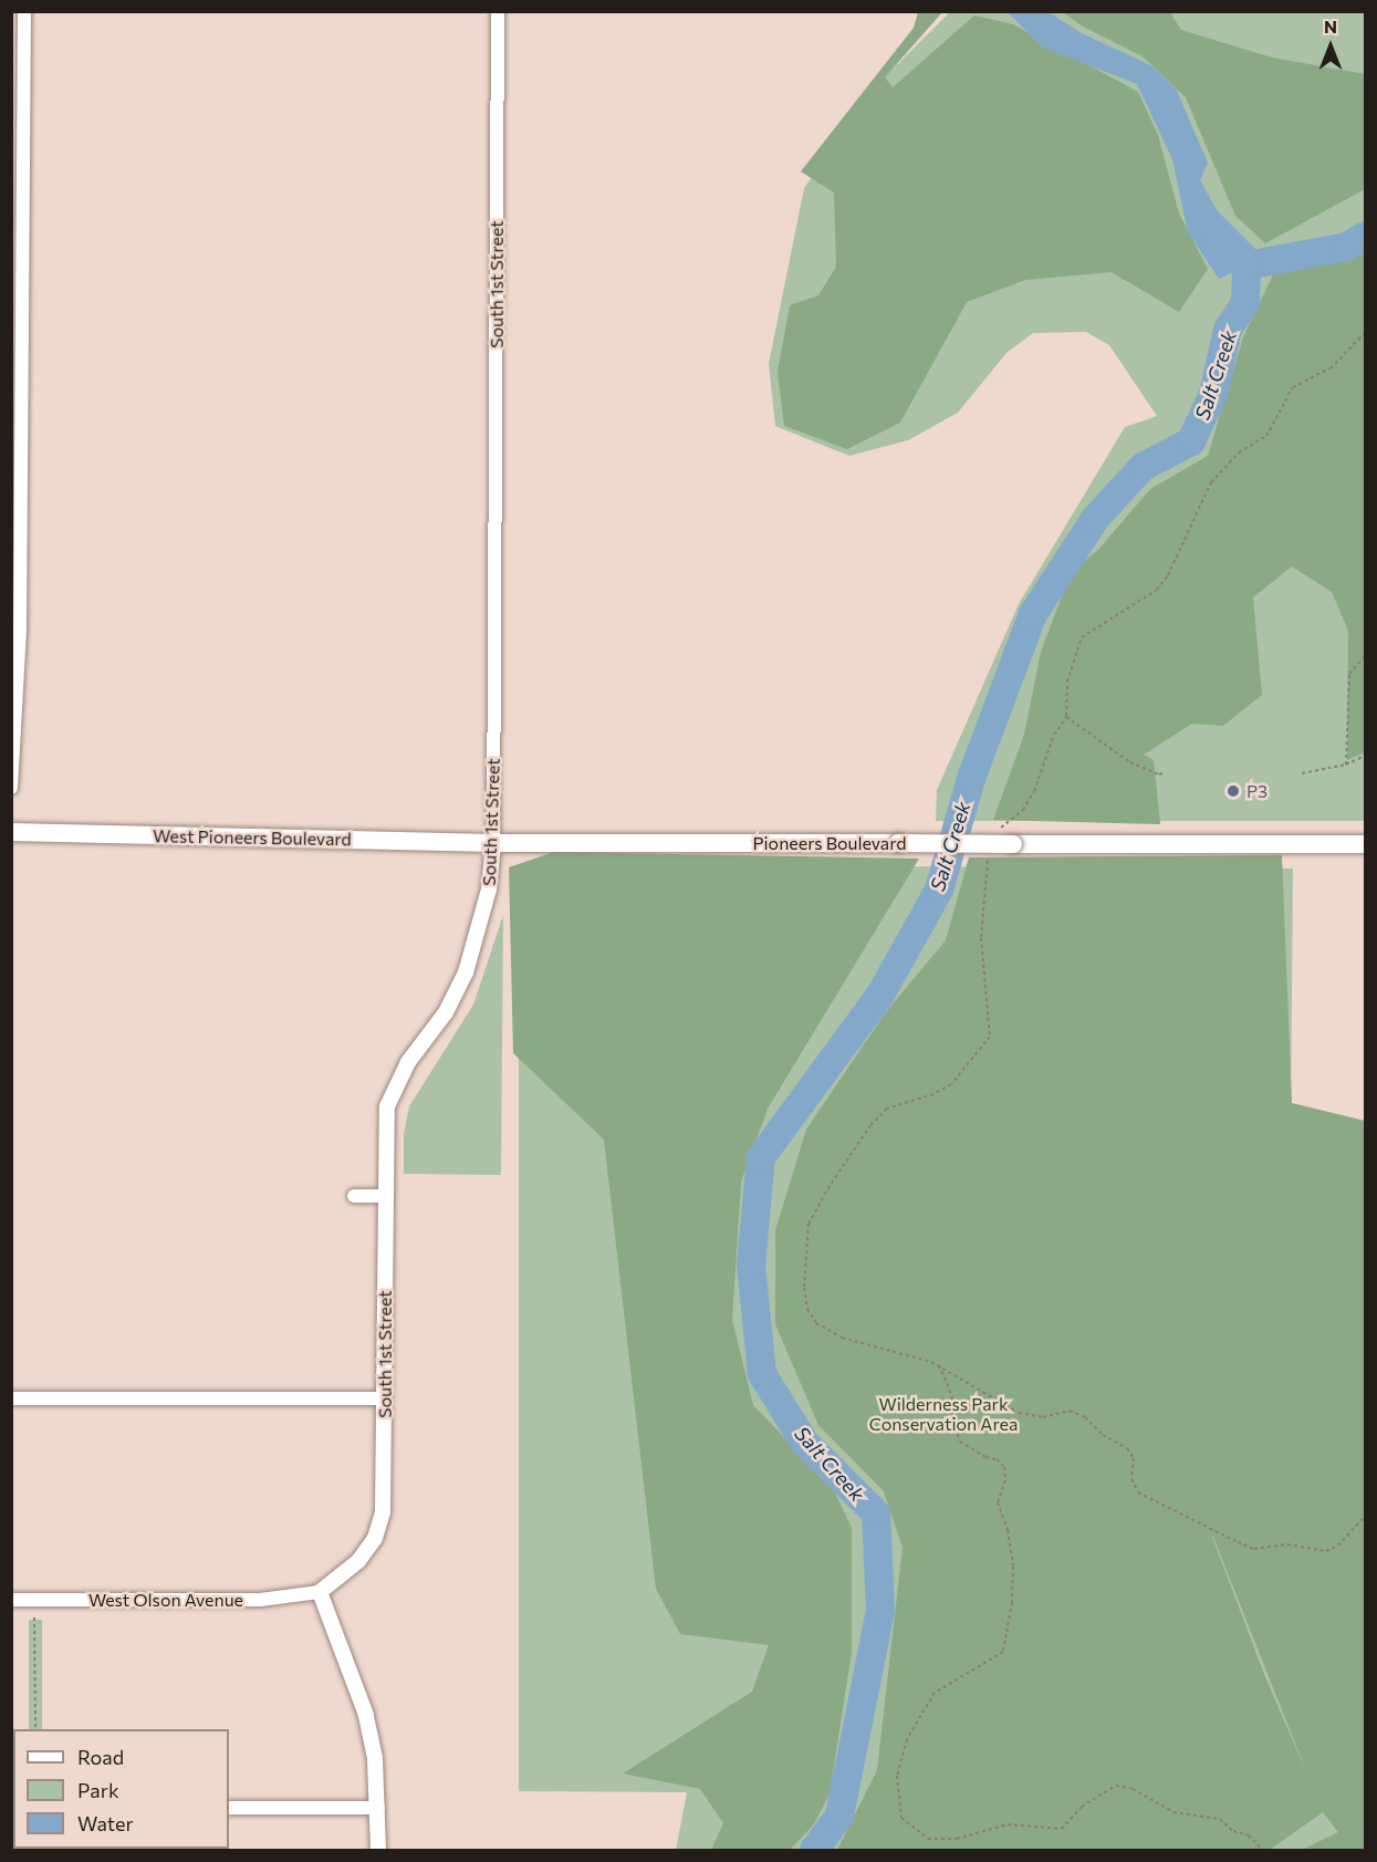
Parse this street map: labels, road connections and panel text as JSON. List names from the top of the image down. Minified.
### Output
{"streets":{"main road":["West Pioneers Boulevard","Pioneers Boulevard"],"street":["South 1st Street","West Olson Avenue"]},"crossings":[["South 1st Street","West Pioneers Boulevard"],["South 1st Street","Pioneers Boulevard"],["South 1st Street","West Olson Avenue"],["West Pioneers Boulevard","Pioneers Boulevard"]],"water":["Salt Creek"],"parks":["Wilderness Park Conservation Area"],"places":["P3"],"legend":["Road","Park","Water"],"north":"top"}
